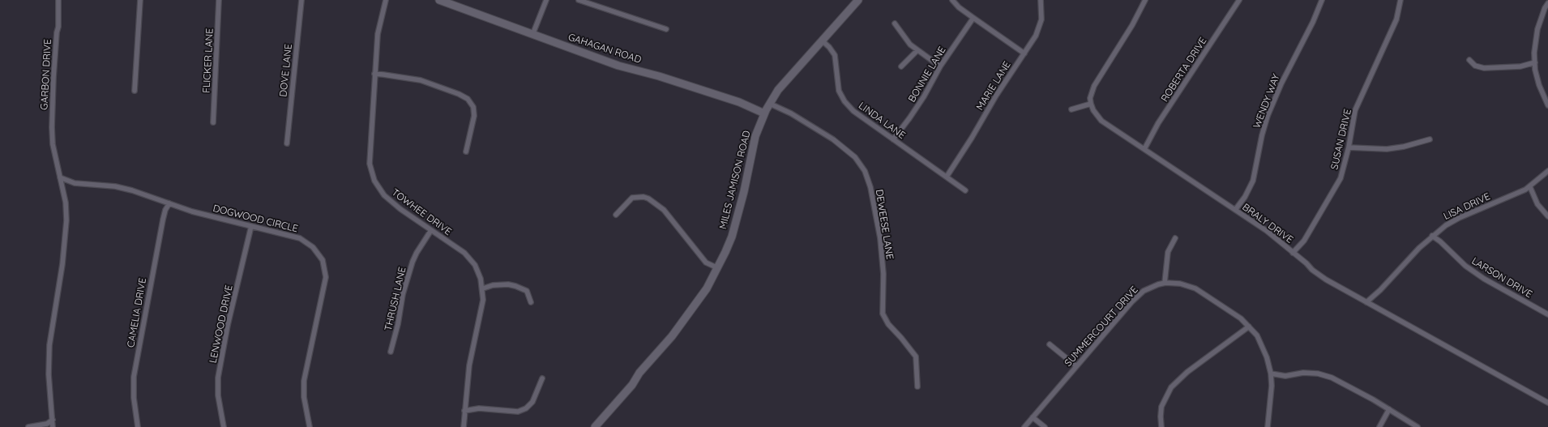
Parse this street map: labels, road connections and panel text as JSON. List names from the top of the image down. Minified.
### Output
{"streets":{"main road":["GAHAGAN ROAD","MILES JAMISON ROAD"],"street":["FLICKER LANE","ROBERTA DRIVE","DOVE LANE","GARBON DRIVE","BONNIE LANE","MARIE LANE","WENDY WAY","LINDA LANE","SUSAN DRIVE","LISA DRIVE","TOWHEE DRIVE","DOGWOOD CIRCLE","BRALY DRIVE","DEWEESE LANE","LARSON DRIVE","THRUSH LANE","CAMELIA DRIVE","LENWOOD DRIVE","SUMMERCOURT DRIVE"]},"crossings":[["GAHAGAN ROAD","MILES JAMISON ROAD"],["ROBERTA DRIVE","BRALY DRIVE"],["GARBON DRIVE","DOGWOOD CIRCLE"],["BONNIE LANE","LINDA LANE"],["MARIE LANE","LINDA LANE"],["WENDY WAY","BRALY DRIVE"],["LINDA LANE","MILES JAMISON ROAD"],["SUSAN DRIVE","BRALY DRIVE"],["MILES JAMISON ROAD","DEWEESE LANE"],["LISA DRIVE","BRALY DRIVE"],["LISA DRIVE","LARSON DRIVE"],["TOWHEE DRIVE","THRUSH LANE"],["DOGWOOD CIRCLE","CAMELIA DRIVE"],["DOGWOOD CIRCLE","LENWOOD DRIVE"]]}
